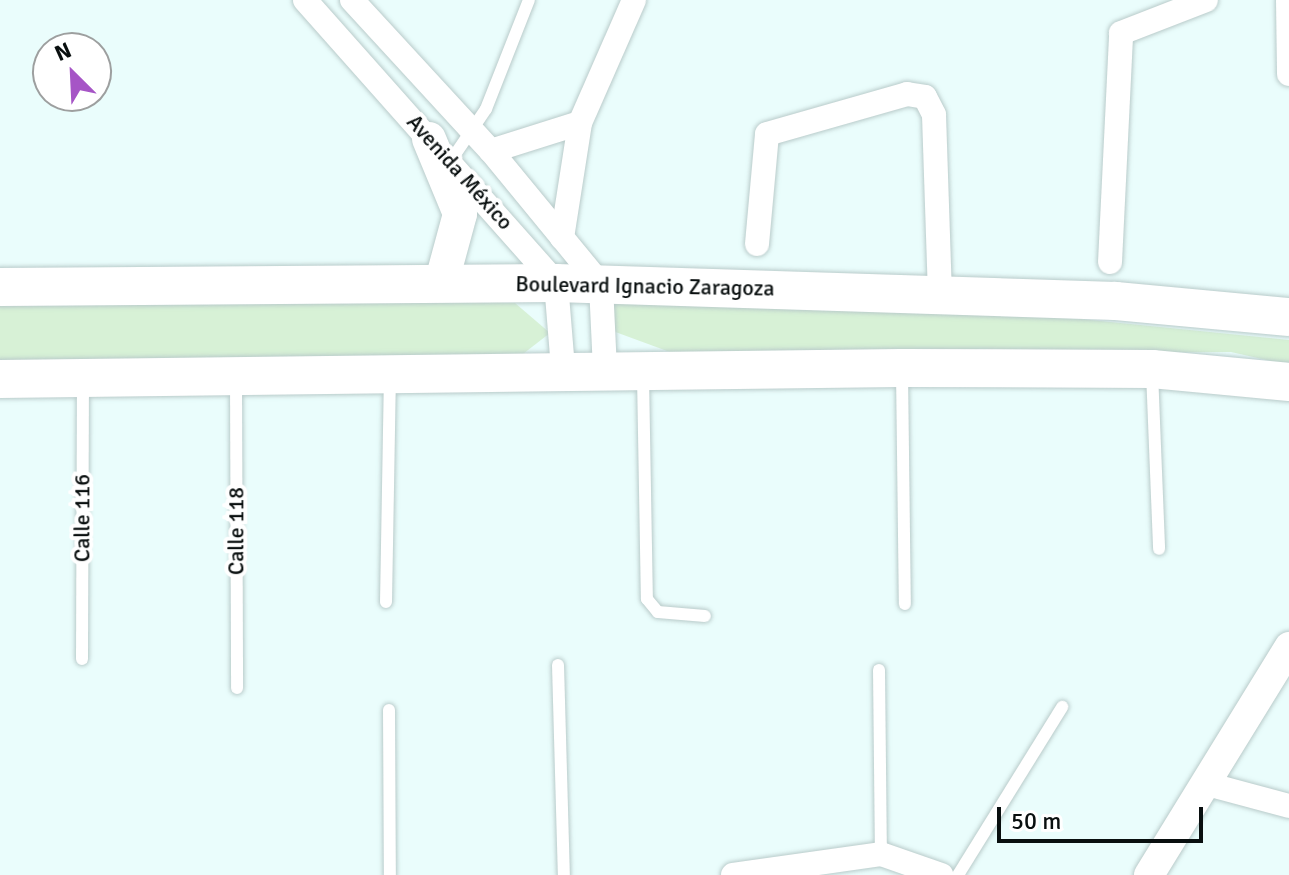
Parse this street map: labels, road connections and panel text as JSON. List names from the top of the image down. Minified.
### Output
{"streets":{"main road":["Boulevard Ignacio Zaragoza"],"street":["Avenida México"],"lane":["Calle 116","Calle 118"]},"crossings":[["Avenida México","Boulevard Ignacio Zaragoza"]],"scale_bar":"50 m","north":"top left"}
